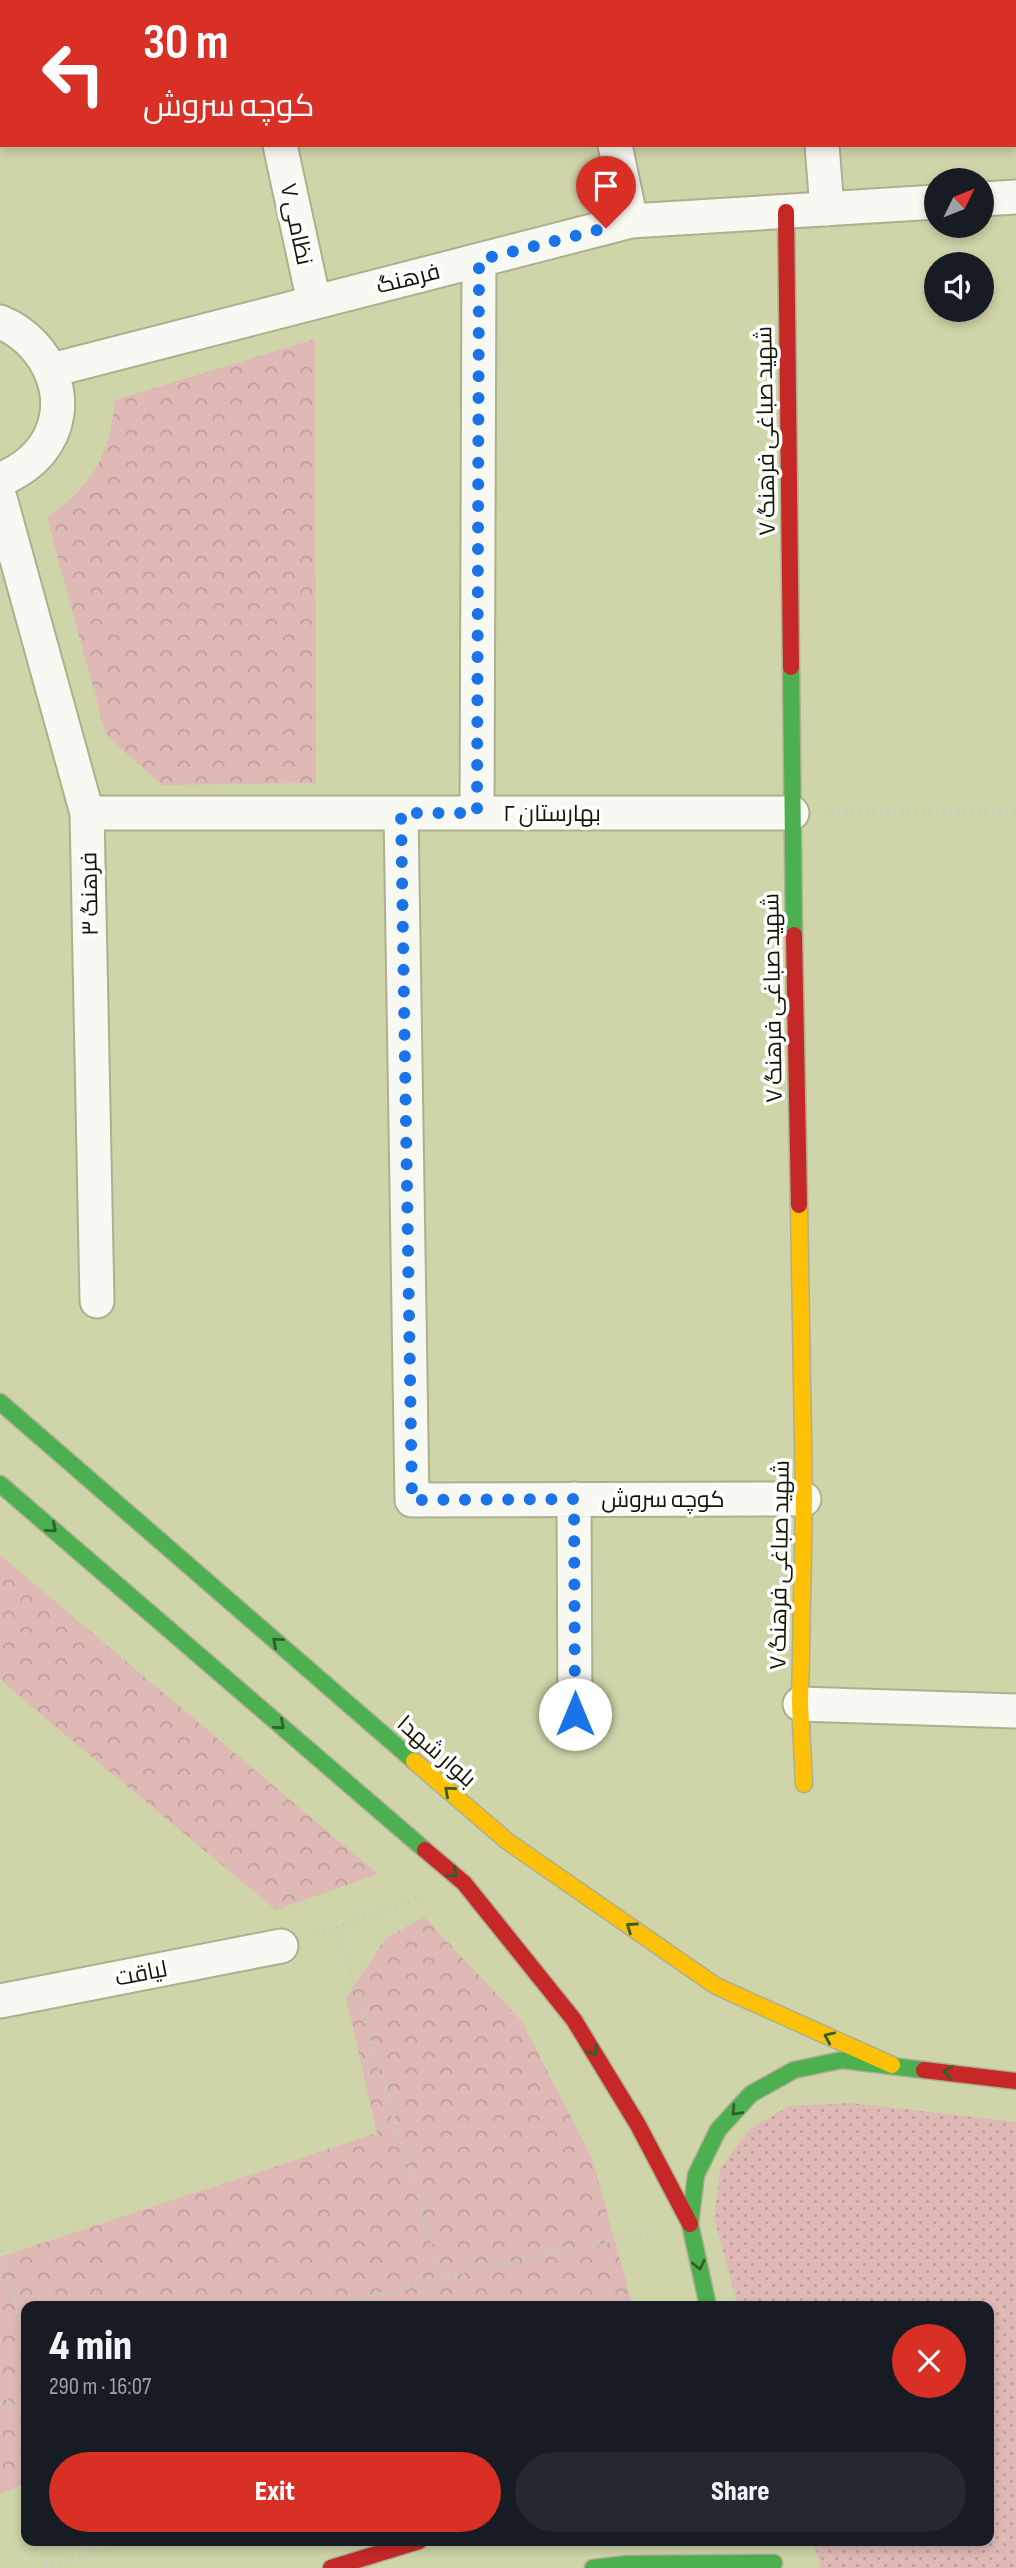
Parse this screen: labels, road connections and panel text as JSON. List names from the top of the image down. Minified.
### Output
{"streets":{"main road":["شهید صباغی فرهنگ ۷","بلوار شهدا"],"street":["نظامی ۷","فرهنگ","بهارستان ۲","فرهنگ ۳","کوچه سروش","لیاقت"]},"crossings":[["نظامی ۷","فرهنگ"],["فرهنگ","شهید صباغی فرهنگ ۷"],["شهید صباغی فرهنگ ۷","بهارستان ۲"],["شهید صباغی فرهنگ ۷","کوچه سروش"],["بهارستان ۲","فرهنگ ۳"],["بهارستان ۲","کوچه سروش"]],"north":"top right","page":{"turn":["30 m","کوچه سروش"],"heading":["4 min","290 m · 16:07"],"buttons":["Exit","Share"]}}
